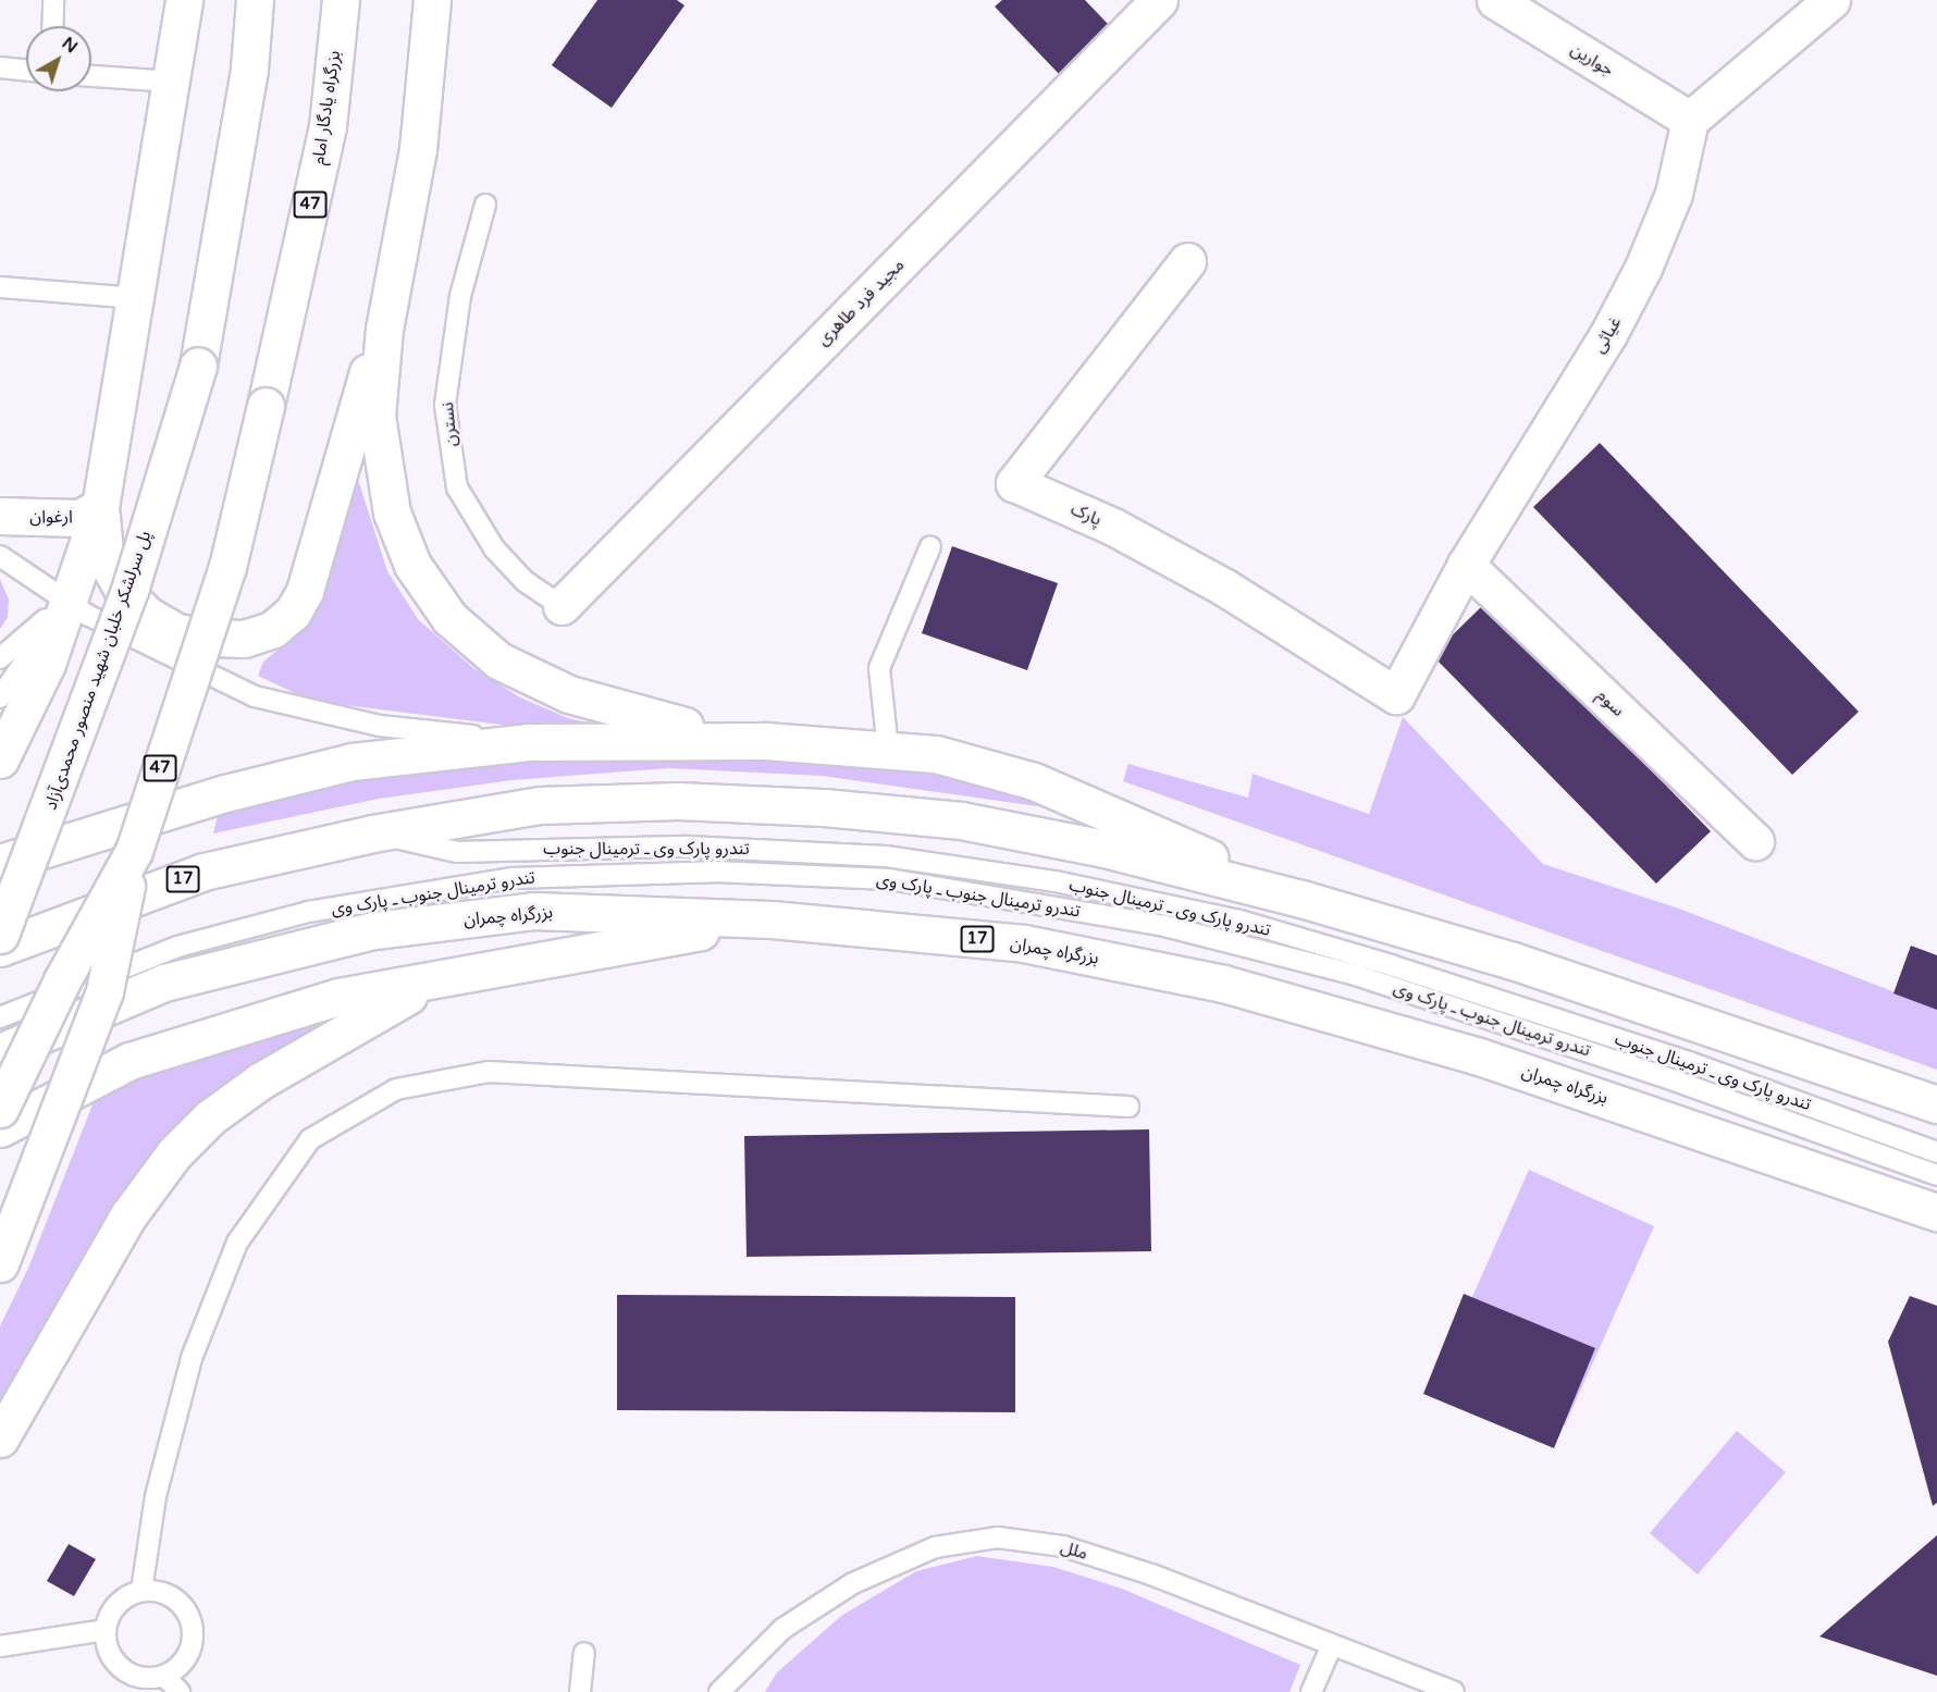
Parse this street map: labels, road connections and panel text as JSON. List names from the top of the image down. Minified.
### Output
{"streets":{"main road":["جوارین","بزرگراه یادگار امام","47","مجید فرد طاهری","غیاثی","پارک","ارغوان","پل سرلشکر خلبان شهید منصور محمدی‌آزاد","سوم","17","بزرگراه چمران"],"lane":["نسترن","تندرو پارک وی ـ ترمینال جنوب","تندرو ترمینال جنوب ـ پارک وی","ملل"]},"crossings":[["جوارین","غیاثی"],["بزرگراه یادگار امام","47"],["مجید فرد طاهری","نسترن"],["غیاثی","پارک"],["غیاثی","سوم"],["تندرو پارک وی ـ ترمینال جنوب","17"]],"north":"top right"}
